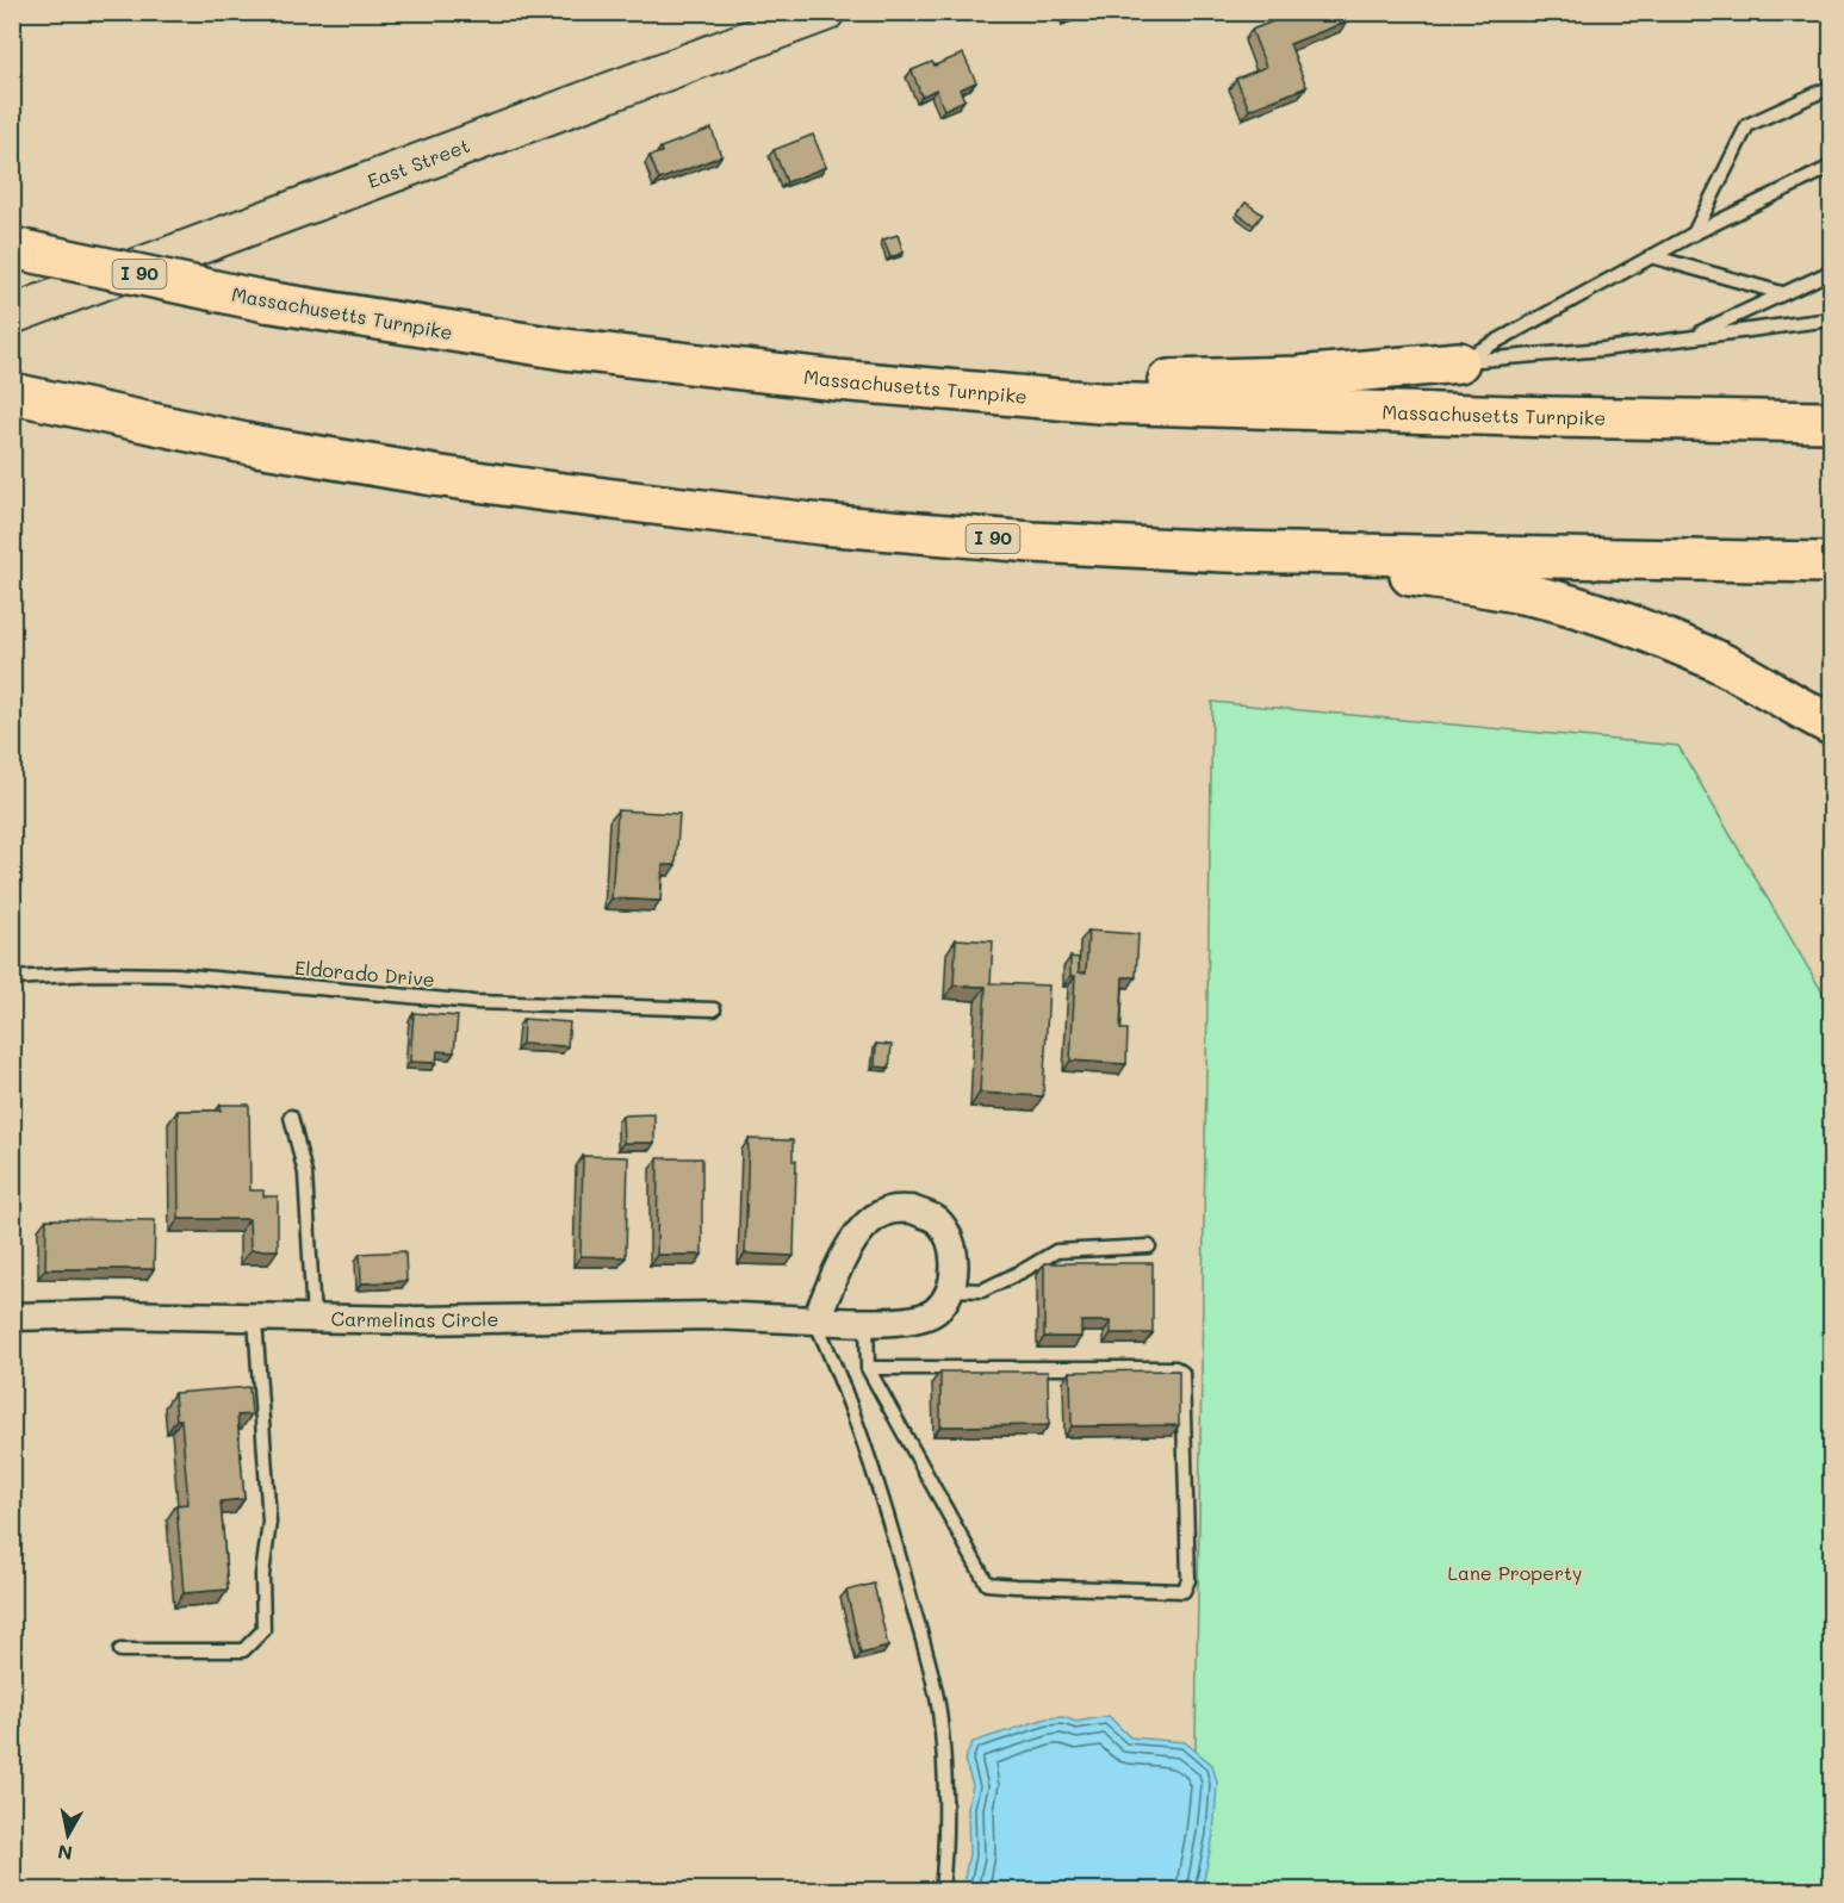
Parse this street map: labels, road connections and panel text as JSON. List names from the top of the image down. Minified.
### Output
{"streets":{"highway":["I 90","Massachusetts Turnpike"],"main road":["East Street"],"street":["Carmelinas Circle"],"lane":["Eldorado Drive"]},"parks":["Lane Property"],"north":"bottom"}
